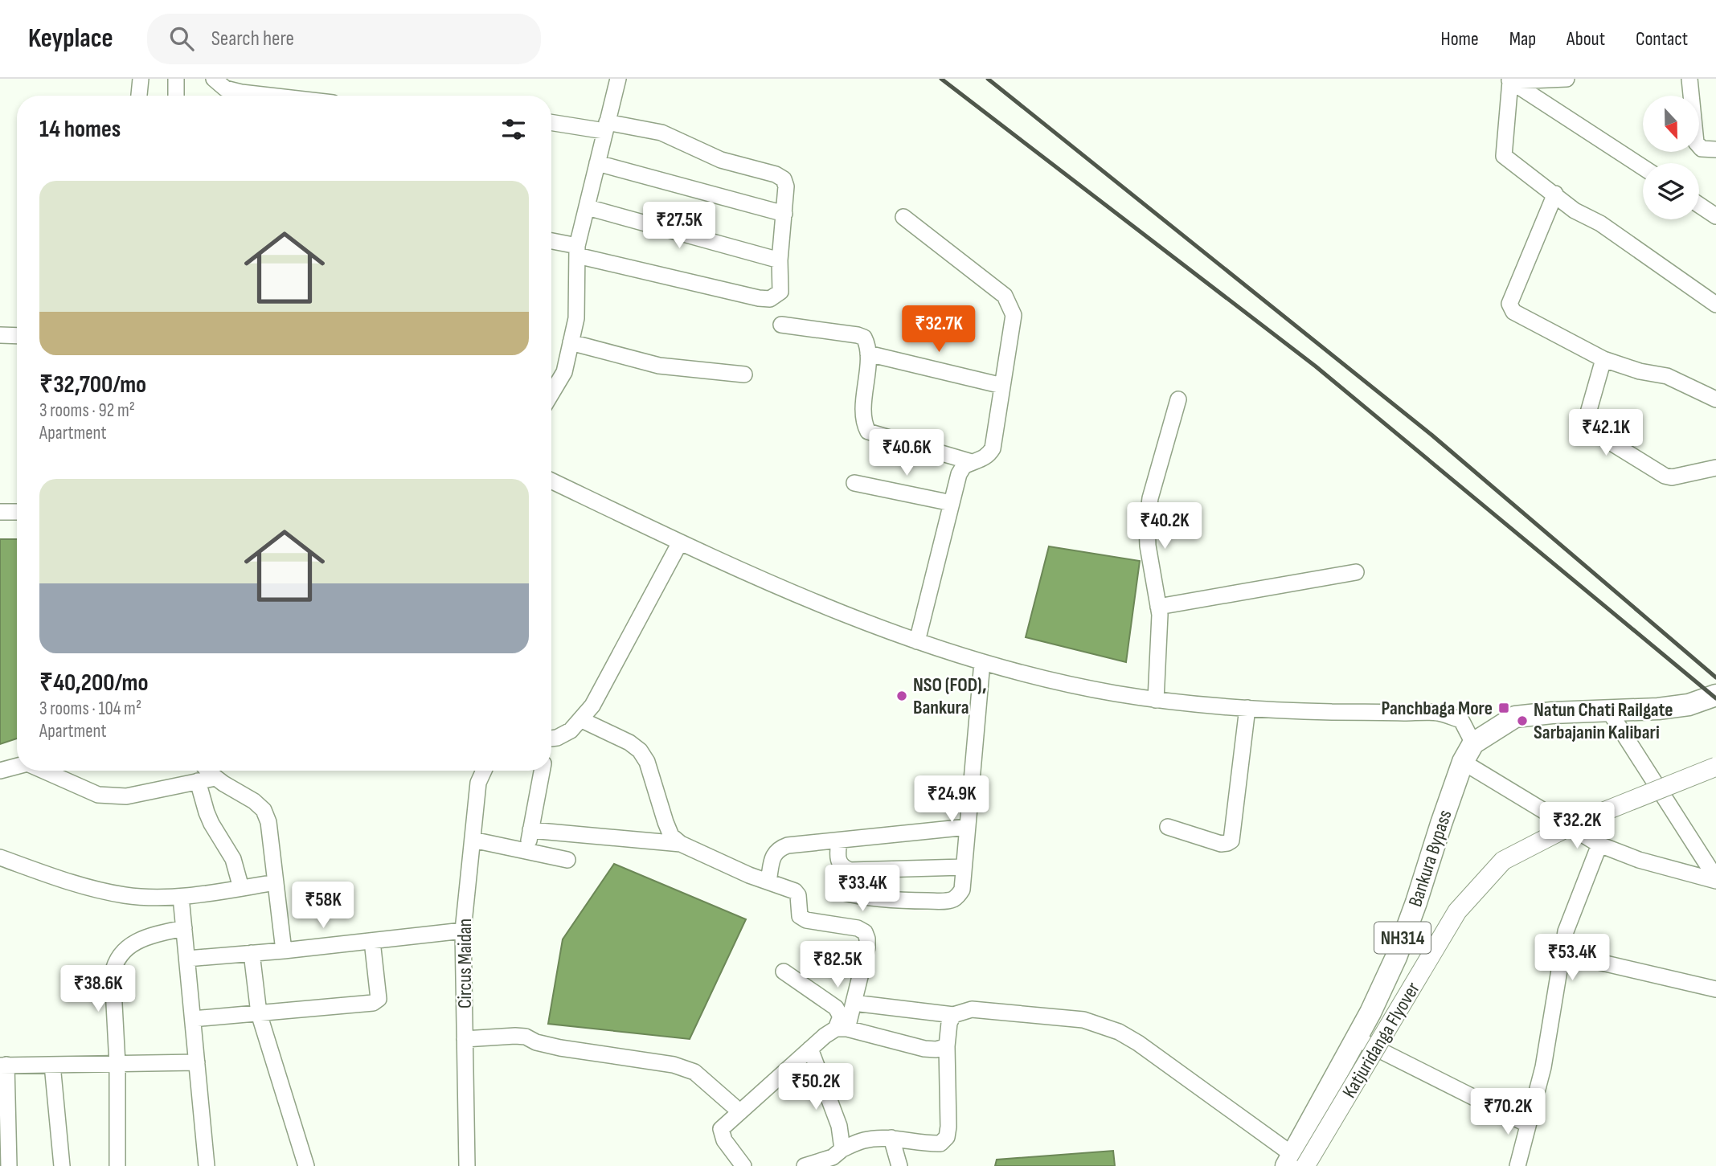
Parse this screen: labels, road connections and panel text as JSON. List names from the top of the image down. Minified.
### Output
{"streets":{"highway":["Bankura Bypass","NH314"],"main road":["Katjuridanga Flyover"],"street":["Circus Maidan"]},"crossings":[["Bankura Bypass","NH314"],["Bankura Bypass","Katjuridanga Flyover"]],"places":{"other":["NSO (FOD), Bankura","Natun Chati Railgate Sarbajanin Kalibari"],"transit":["Panchbaga More"]},"north":"bottom","page":{"header":"Keyplace","search":"Search here","nav":["Home","Map","About","Contact"],"heading":"14 homes","list":[{"name":"₹32,700/mo","note":"3 rooms · 92 m² · Apartment"},{"name":"₹40,200/mo","note":"3 rooms · 104 m² · Apartment"}],"price":["₹27.5K","₹32.7K","₹42.1K","₹40.6K","₹40.2K","₹24.9K","₹32.2K","₹33.4K","₹58K","₹53.4K","₹82.5K","₹38.6K","₹50.2K","₹70.2K"]}}
